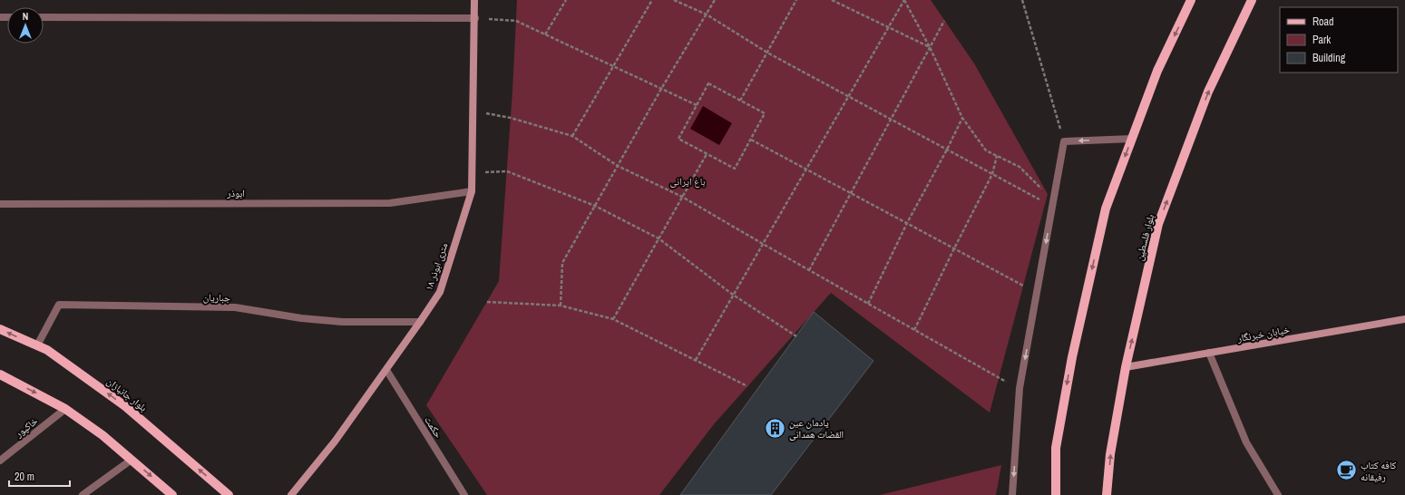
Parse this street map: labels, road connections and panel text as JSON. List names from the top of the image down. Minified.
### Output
{"streets":{"main road":["بلوار فلسطین","بلوار جانبازان"],"street":["ابوذر","۱۸ متری ابوذر","جباریان","خیابان خبرنگار","خاکپور","حکمت"]},"crossings":[["ابوذر","۱۸ متری ابوذر"],["بلوار فلسطین","خیابان خبرنگار"],["۱۸ متری ابوذر","جباریان"],["۱۸ متری ابوذر","حکمت"],["جباریان","بلوار جانبازان"]],"parks":["باغ ایرانی"],"places":{"building":["یادمان عین القضات همدانی"],"cafe":["کافه کتاب رفیقانه"]},"legend":["Road","Park","Building"],"scale_bar":"20 m","north":"top"}
